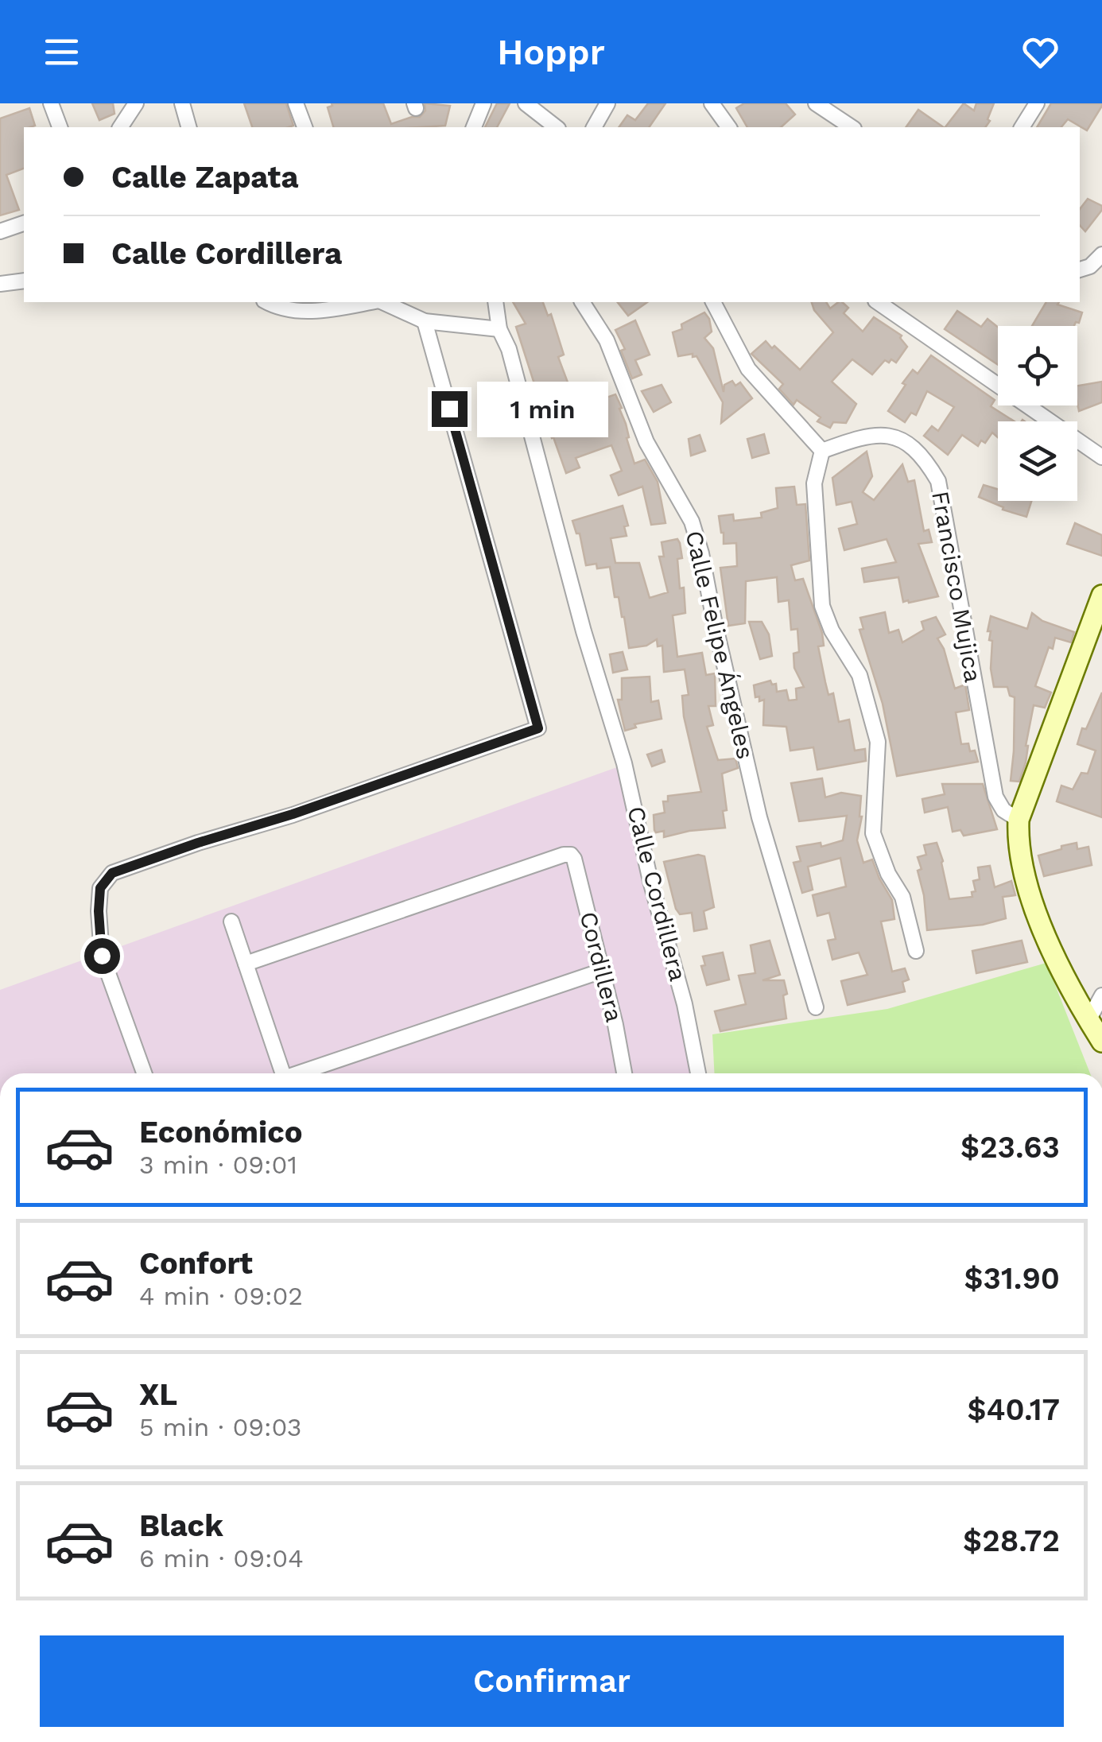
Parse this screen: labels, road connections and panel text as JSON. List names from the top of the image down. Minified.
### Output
{"streets":{"street":["Francisco Mujica","Calle Felipe Ángeles","Calle Cordillera","Cordillera"]},"page":{"header":"Hoppr","banner":["Calle Zapata","Calle Cordillera"],"bubble":"1 min","list":[{"name":"Económico","note":"3 min · 09:01","value":"$23.63"},{"name":"Confort","note":"4 min · 09:02","value":"$31.90"},{"name":"XL","note":"5 min · 09:03","value":"$40.17"},{"name":"Black","note":"6 min · 09:04","value":"$28.72"}],"buttons":"Confirmar"}}
